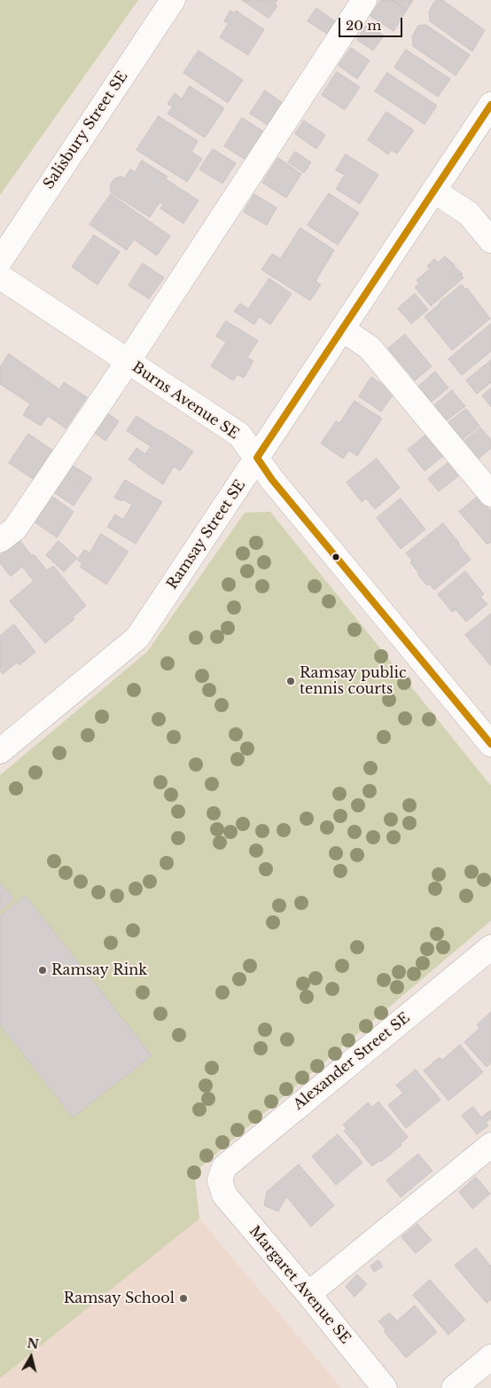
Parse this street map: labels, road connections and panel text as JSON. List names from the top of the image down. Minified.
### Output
{"streets":{"street":["Salisbury Street SE","Burns Avenue SE","Ramsay Street SE","Alexander Street SE","Margaret Avenue SE"]},"crossings":[["Burns Avenue SE","Ramsay Street SE"],["Alexander Street SE","Margaret Avenue SE"]],"places":["Ramsay public tennis courts","Ramsay Rink","Ramsay School"],"scale_bar":"20 m","north":"top"}
